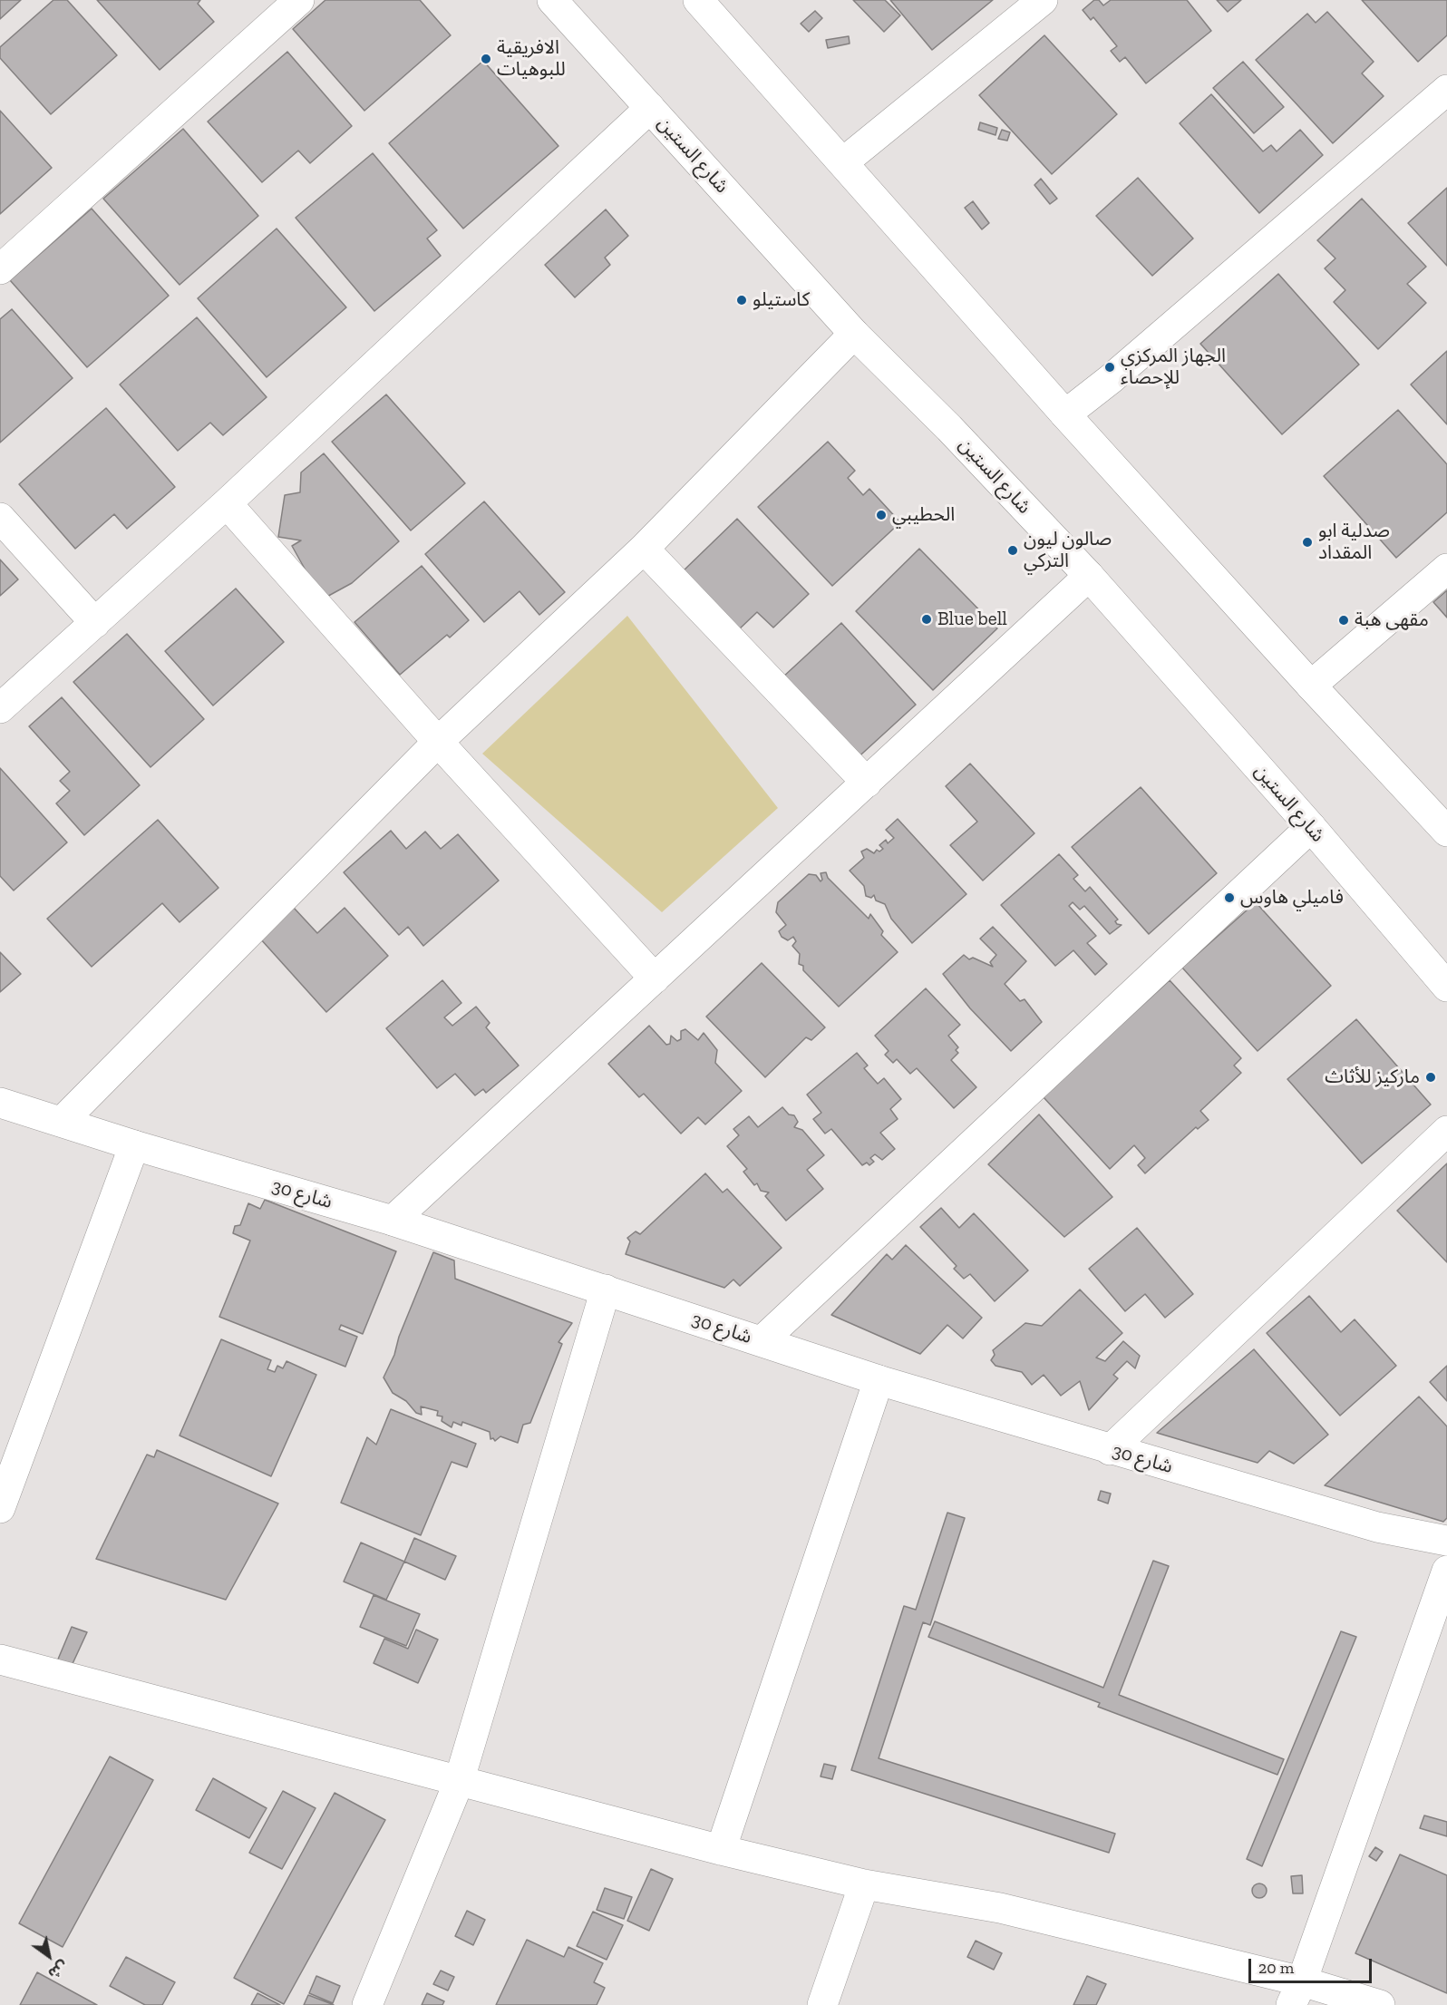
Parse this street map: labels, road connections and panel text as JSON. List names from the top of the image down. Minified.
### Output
{"streets":{"street":["شارع الستين","شارع 30"]},"places":["الافريقية للبوهيات","كاستيلو","الجهاز المركزي للإحصاء","الحطيبي","صدلية ابو المقداد","صالون ليون التركي","Blue bell","مقهى هبة","فاميلي هاوس","ماركيز للأثاث"],"scale_bar":"20 m","north":"bottom right"}
